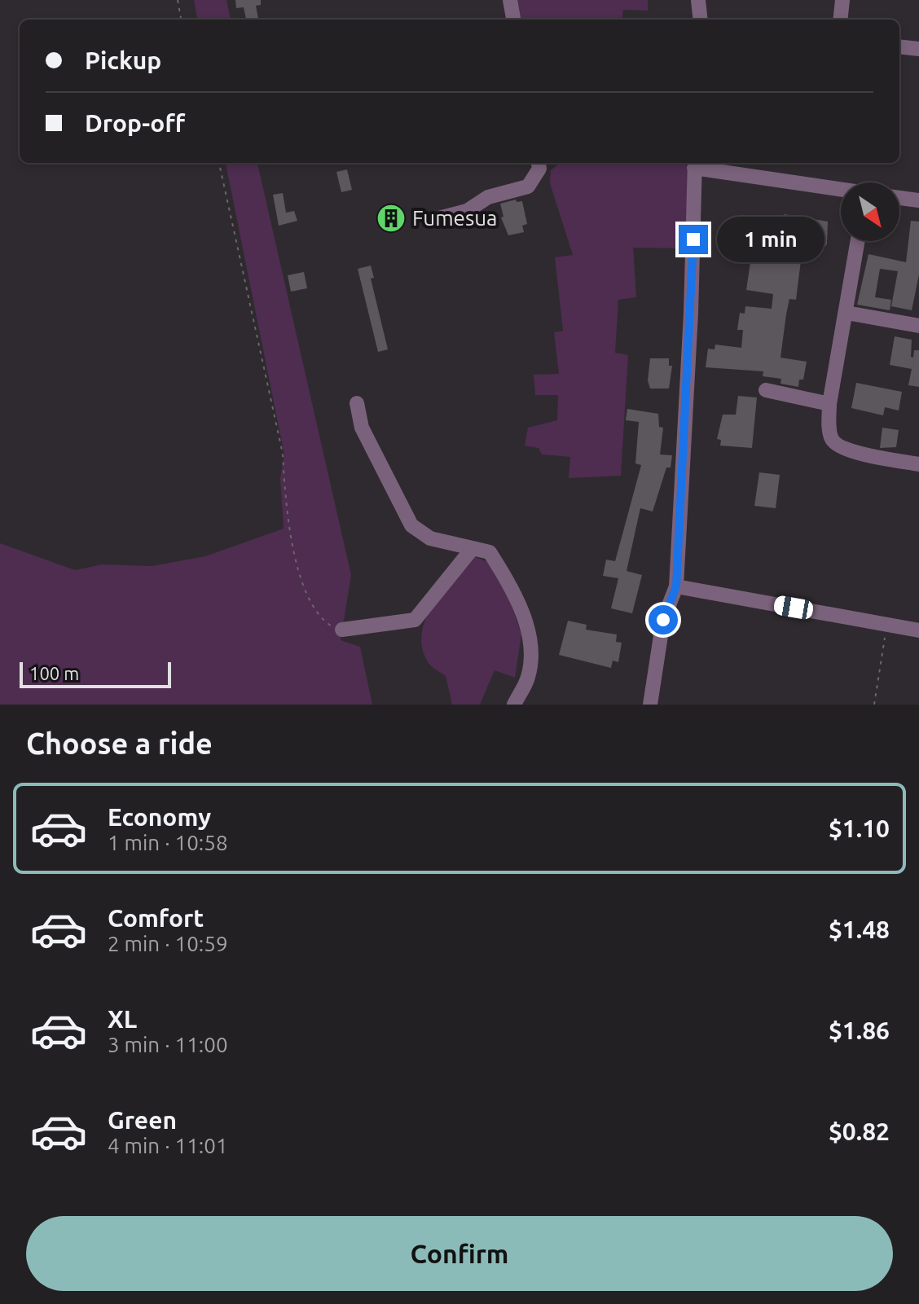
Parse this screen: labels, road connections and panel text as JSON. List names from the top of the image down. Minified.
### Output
{"places":{"building":["Fumesua"]},"scale_bar":"100 m","north":"bottom right","page":{"banner":["Pickup","Drop-off"],"bubble":"1 min","scale":"100 m","heading":"Choose a ride","list":[{"name":"Economy","note":"1 min · 10:58","value":"$1.10"},{"name":"Comfort","note":"2 min · 10:59","value":"$1.48"},{"name":"XL","note":"3 min · 11:00","value":"$1.86"},{"name":"Green","note":"4 min · 11:01","value":"$0.82"}],"buttons":"Confirm"}}
